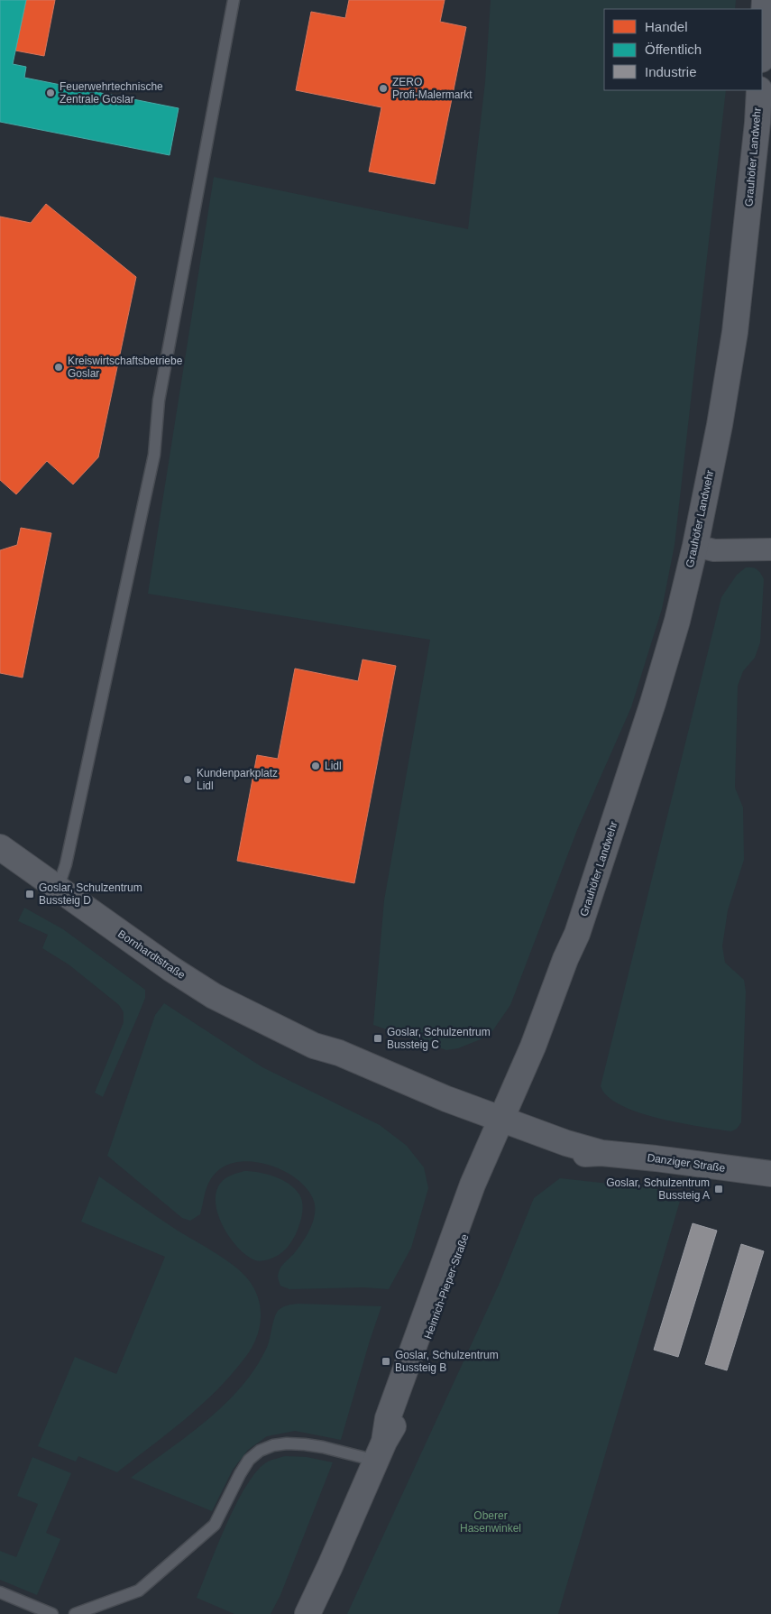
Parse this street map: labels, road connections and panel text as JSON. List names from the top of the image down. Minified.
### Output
{"streets":{"street":["Grauhöfer Landwehr","Bornhardtstraße","Danziger Straße","Heinrich-Pieper-Straße"]},"crossings":[["Grauhöfer Landwehr","Bornhardtstraße"],["Grauhöfer Landwehr","Danziger Straße"],["Grauhöfer Landwehr","Heinrich-Pieper-Straße"],["Bornhardtstraße","Danziger Straße"],["Bornhardtstraße","Heinrich-Pieper-Straße"],["Danziger Straße","Heinrich-Pieper-Straße"]],"parks":["Oberer Hasenwinkel"],"places":{"other":["ZERO Profi-Malermarkt","Feuerwehrtechnische Zentrale Goslar","Kreiswirtschaftsbetriebe Goslar","Lidl","Kundenparkplatz Lidl"],"transit":["Goslar, Schulzentrum Bussteig D","Goslar, Schulzentrum Bussteig C","Goslar, Schulzentrum Bussteig A","Goslar, Schulzentrum Bussteig B"]},"legend":["Handel","Öffentlich","Industrie"]}
